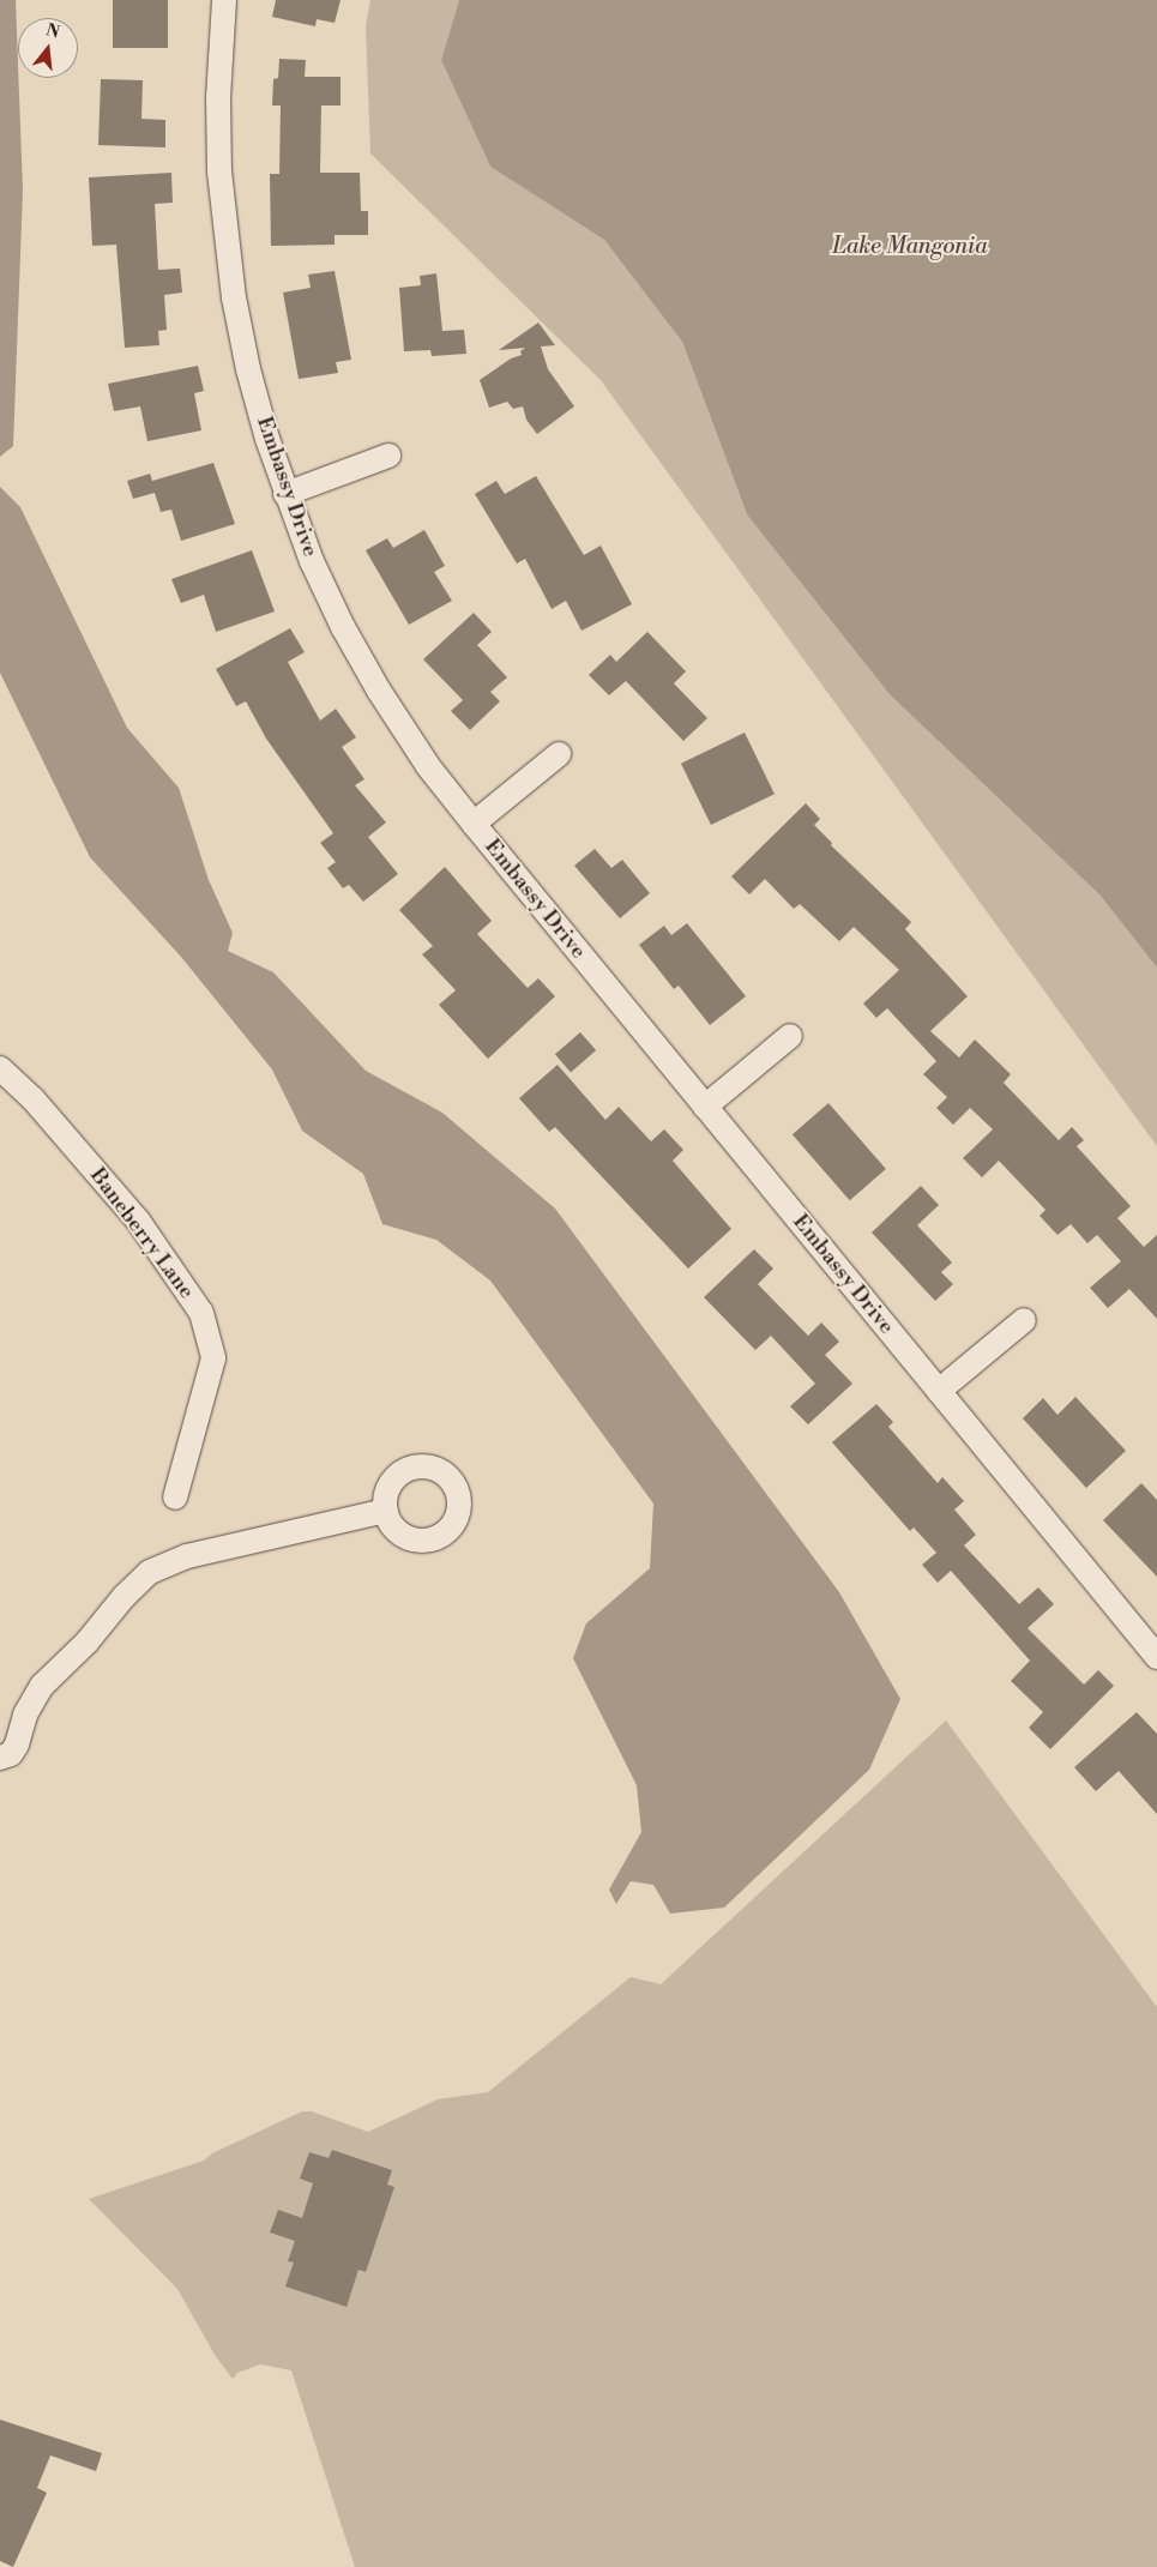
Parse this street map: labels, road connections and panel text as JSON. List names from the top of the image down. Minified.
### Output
{"streets":{"street":["Embassy Drive","Baneberry Lane"]},"water":["Lake Mangonia"],"north":"top"}
